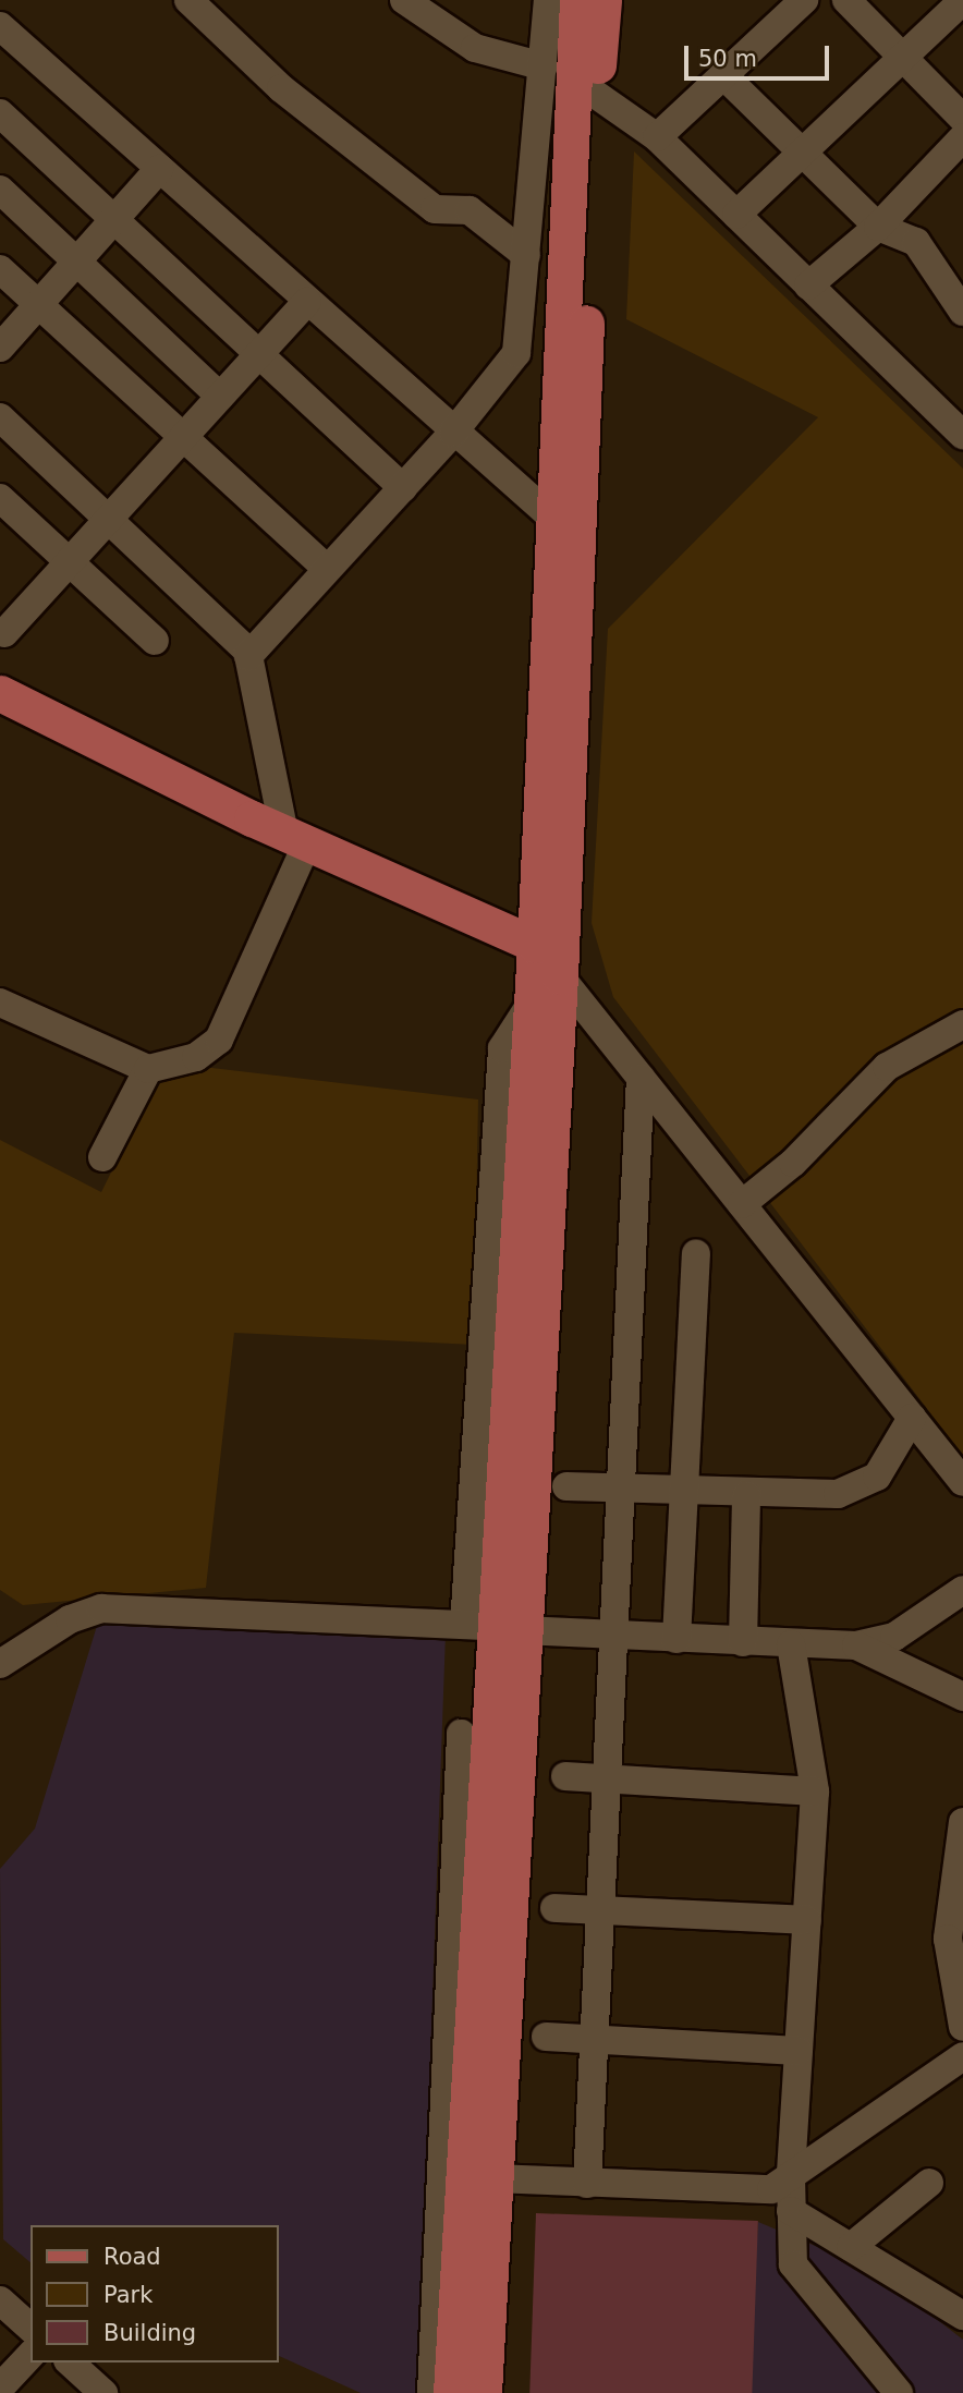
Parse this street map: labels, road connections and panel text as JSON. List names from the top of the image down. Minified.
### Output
{"legend":["Road","Park","Building"],"scale_bar":"50 m"}
